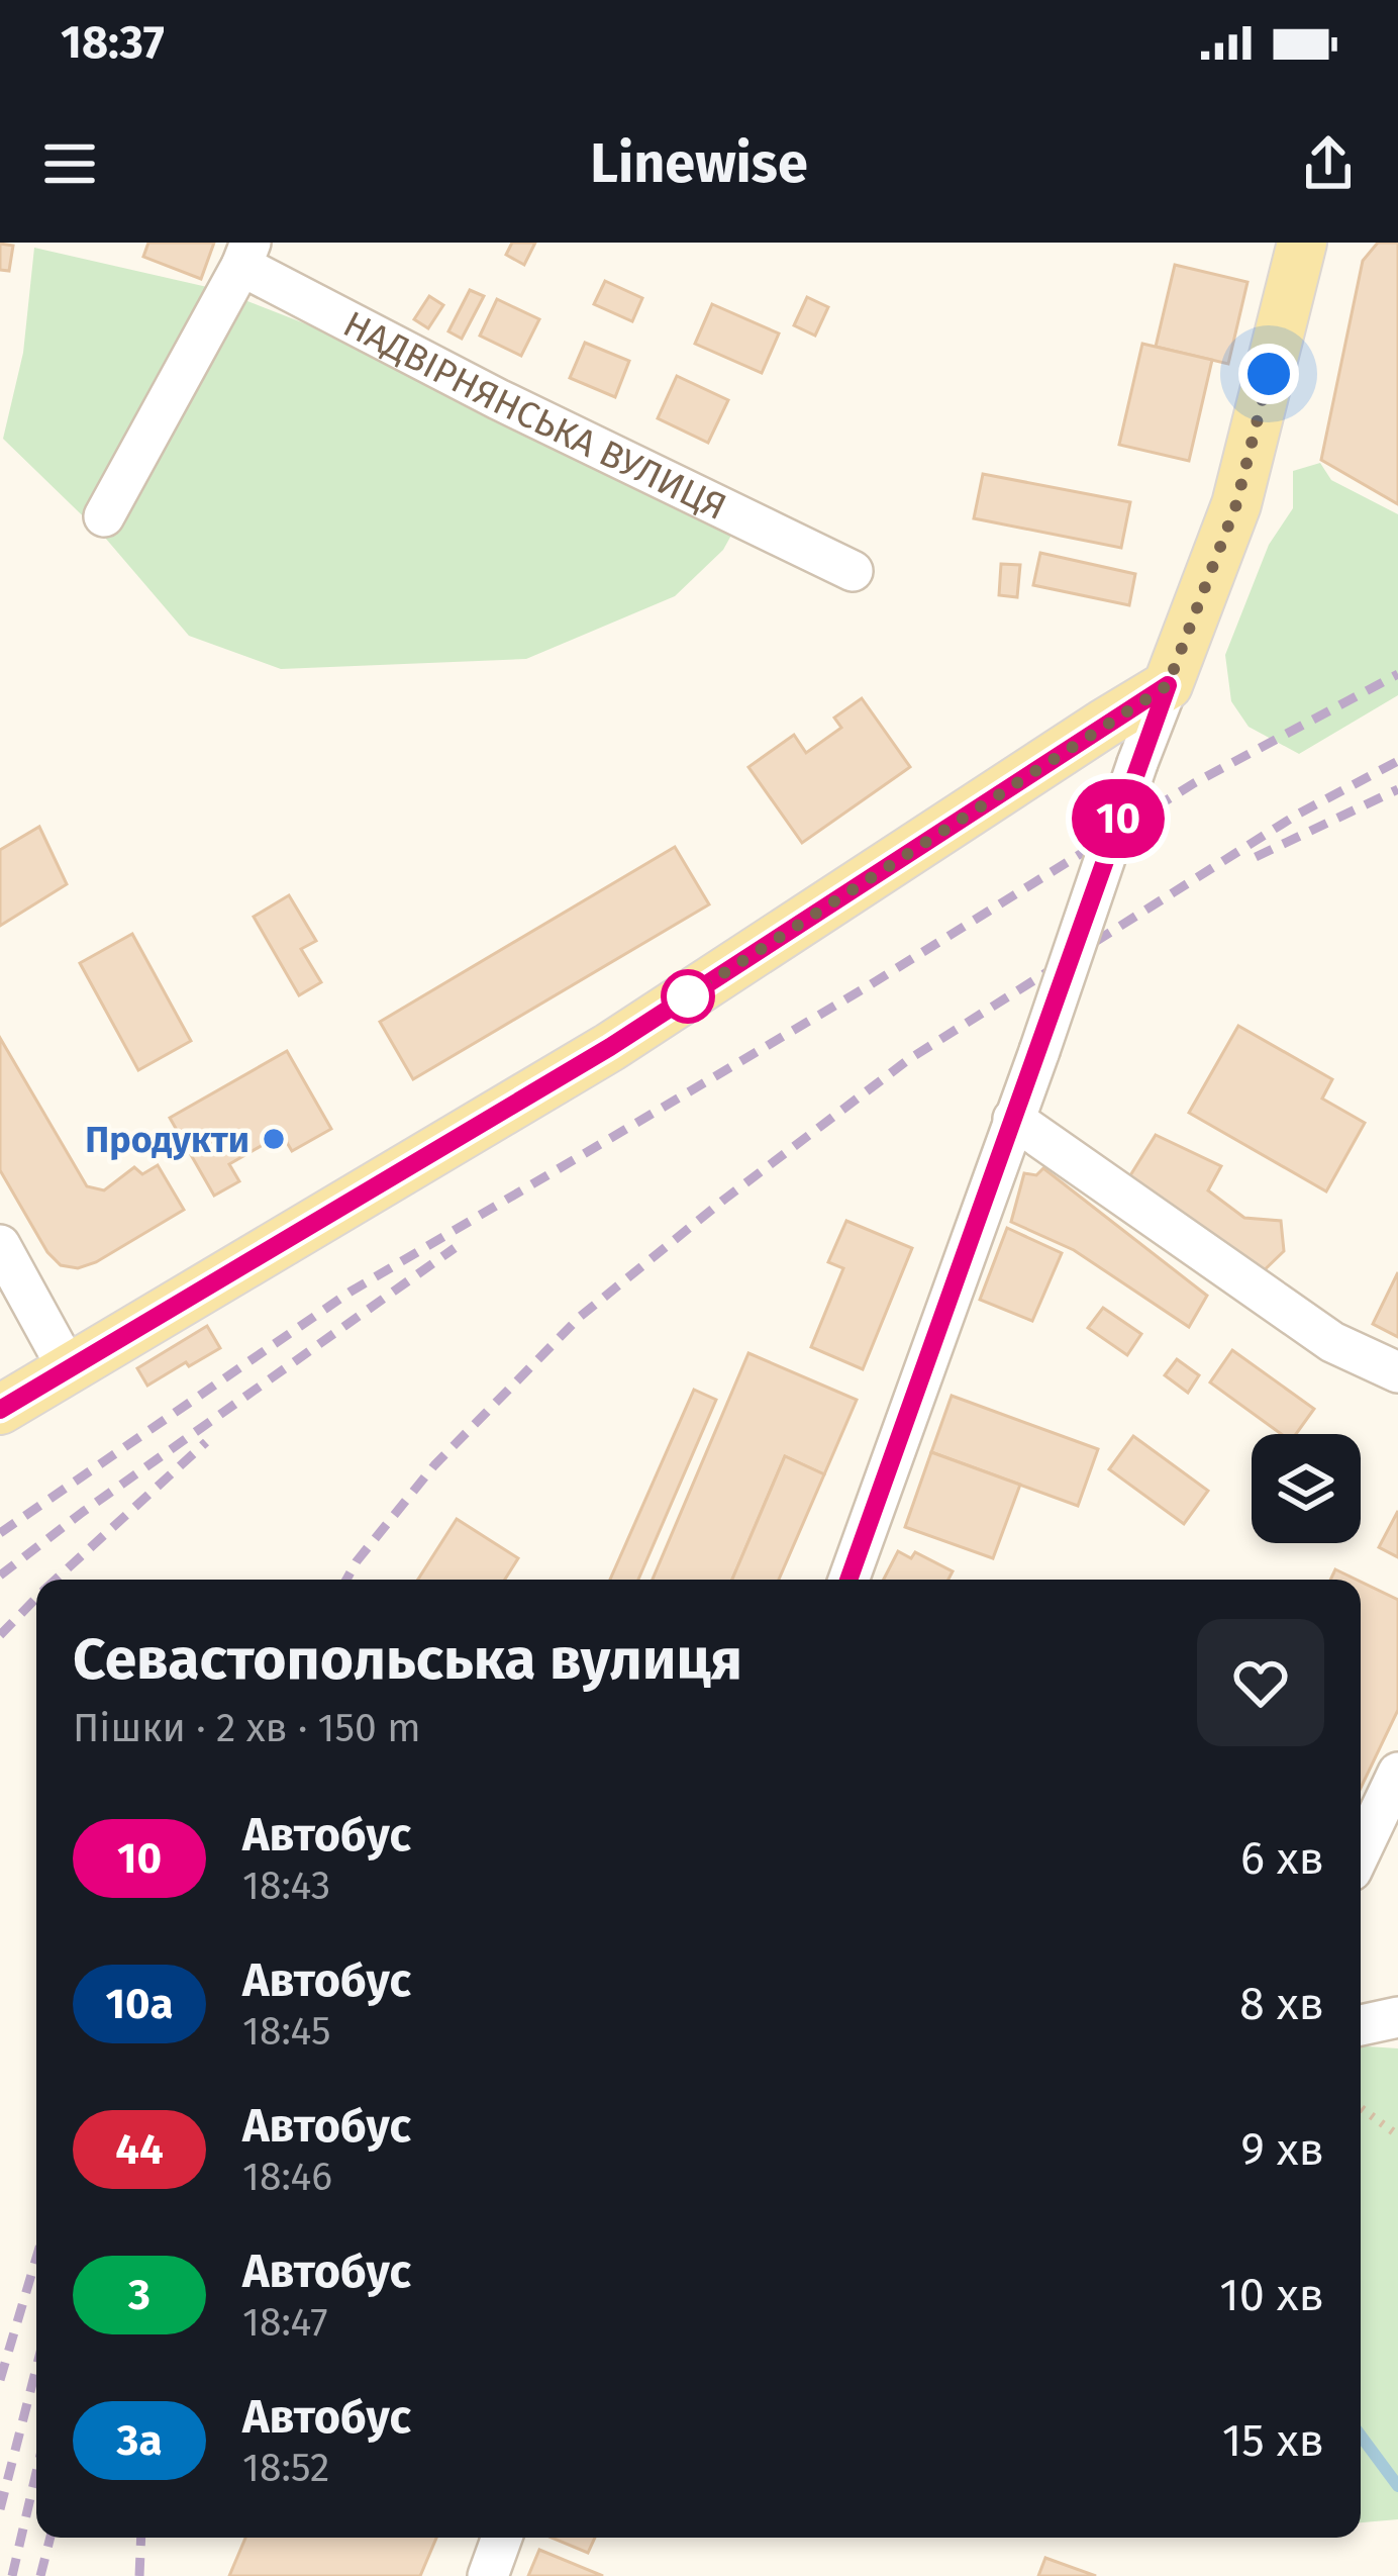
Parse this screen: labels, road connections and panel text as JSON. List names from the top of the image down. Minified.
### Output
{"streets":{"street":["НАДВІРНЯНСЬКА ВУЛИЦЯ"]},"places":["Продукти"],"lines":["bus line 10"],"page":{"status":"18:37","header":"Linewise","on_map":"10","heading":["Севастопольська вулиця","Пішки · 2 хв · 150 m"],"list":[{"mark":"10","name":"Автобус","note":"18:43","value":"6 хв"},{"mark":"10а","name":"Автобус","note":"18:45","value":"8 хв"},{"mark":"44","name":"Автобус","note":"18:46","value":"9 хв"},{"mark":"3","name":"Автобус","note":"18:47","value":"10 хв"},{"mark":"3а","name":"Автобус","note":"18:52","value":"15 хв"}]}}
